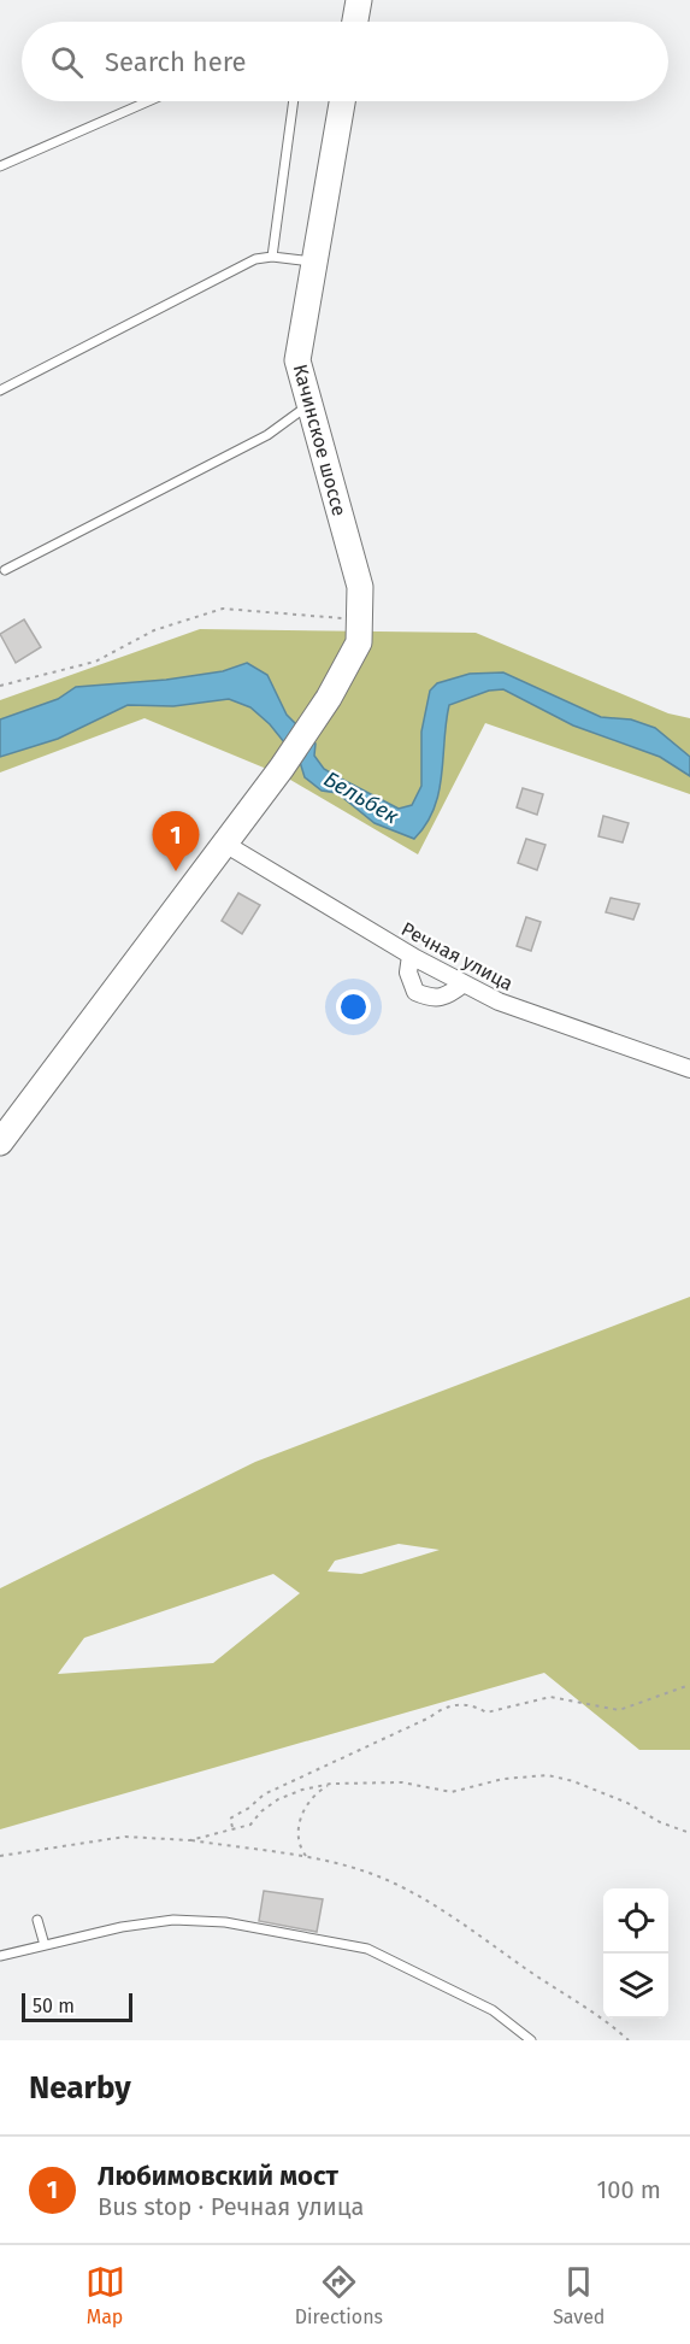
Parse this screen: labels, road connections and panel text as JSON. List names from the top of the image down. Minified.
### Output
{"streets":{"main road":["Качинское шоссе"],"street":["Речная улица"]},"crossings":[["Качинское шоссе","Речная улица"]],"water":["Бельбек"],"scale_bar":"50 m","page":{"search":"Search here","pins":"1","scale":"50 m","heading":"Nearby","list":[{"mark":"1","name":"Любимовский мост","note":"Bus stop · Речная улица","value":"100 m"}],"nav":["Map","Directions","Saved"]}}
